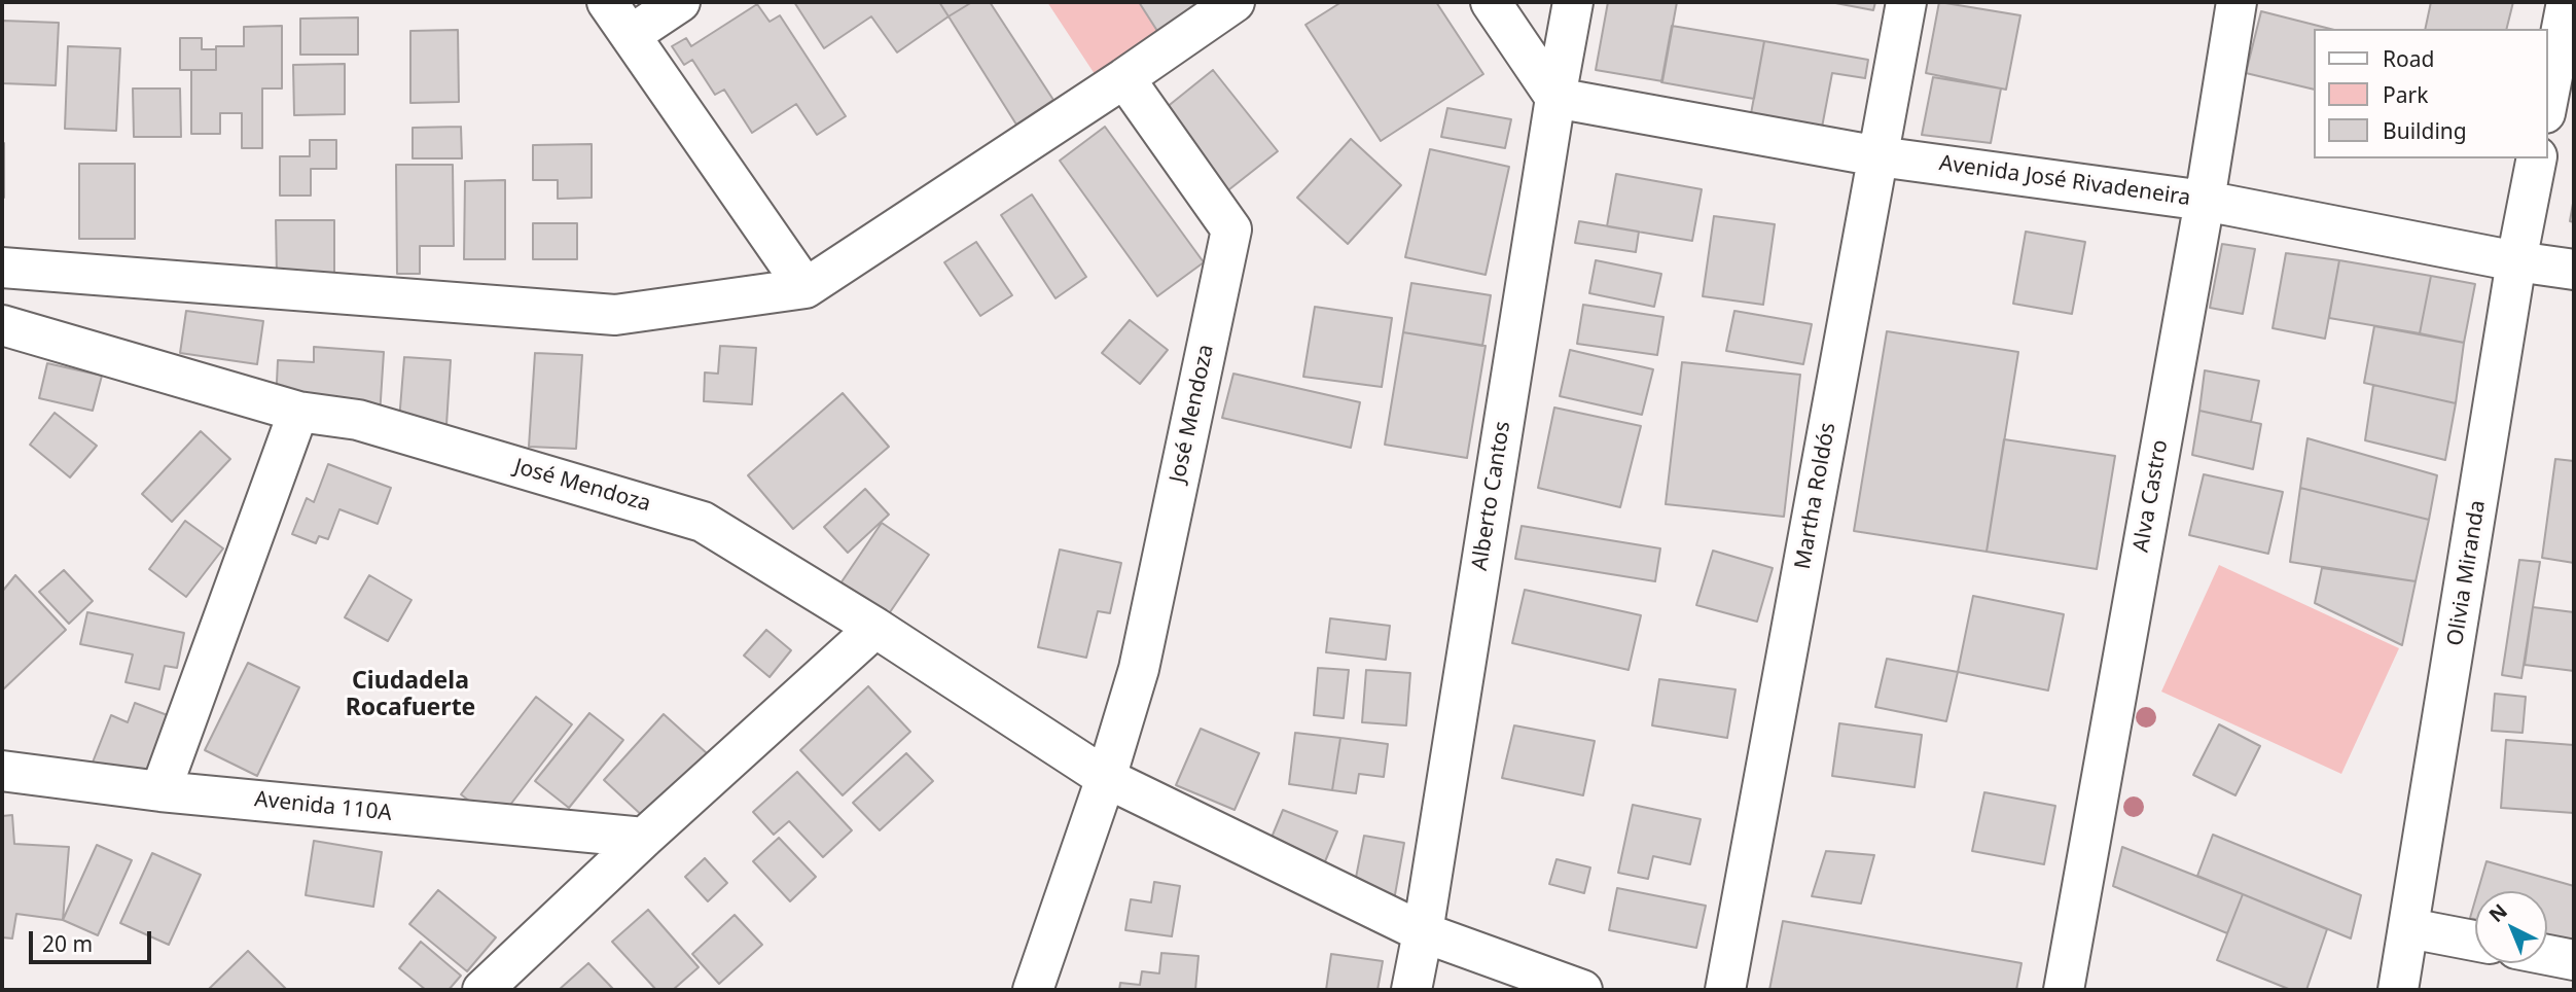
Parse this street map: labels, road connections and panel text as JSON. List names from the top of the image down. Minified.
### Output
{"streets":{"street":["Avenida José Rivadeneira","José Mendoza","Alberto Cantos","Martha Roldós","Alva Castro","Olivia Miranda","Avenida 110A"]},"crossings":[["Avenida José Rivadeneira","Alberto Cantos"],["Avenida José Rivadeneira","Martha Roldós"],["Avenida José Rivadeneira","Alva Castro"],["Avenida José Rivadeneira","Olivia Miranda"]],"districts":["Ciudadela Rocafuerte"],"legend":["Road","Park","Building"],"scale_bar":"20 m","north":"top left"}
